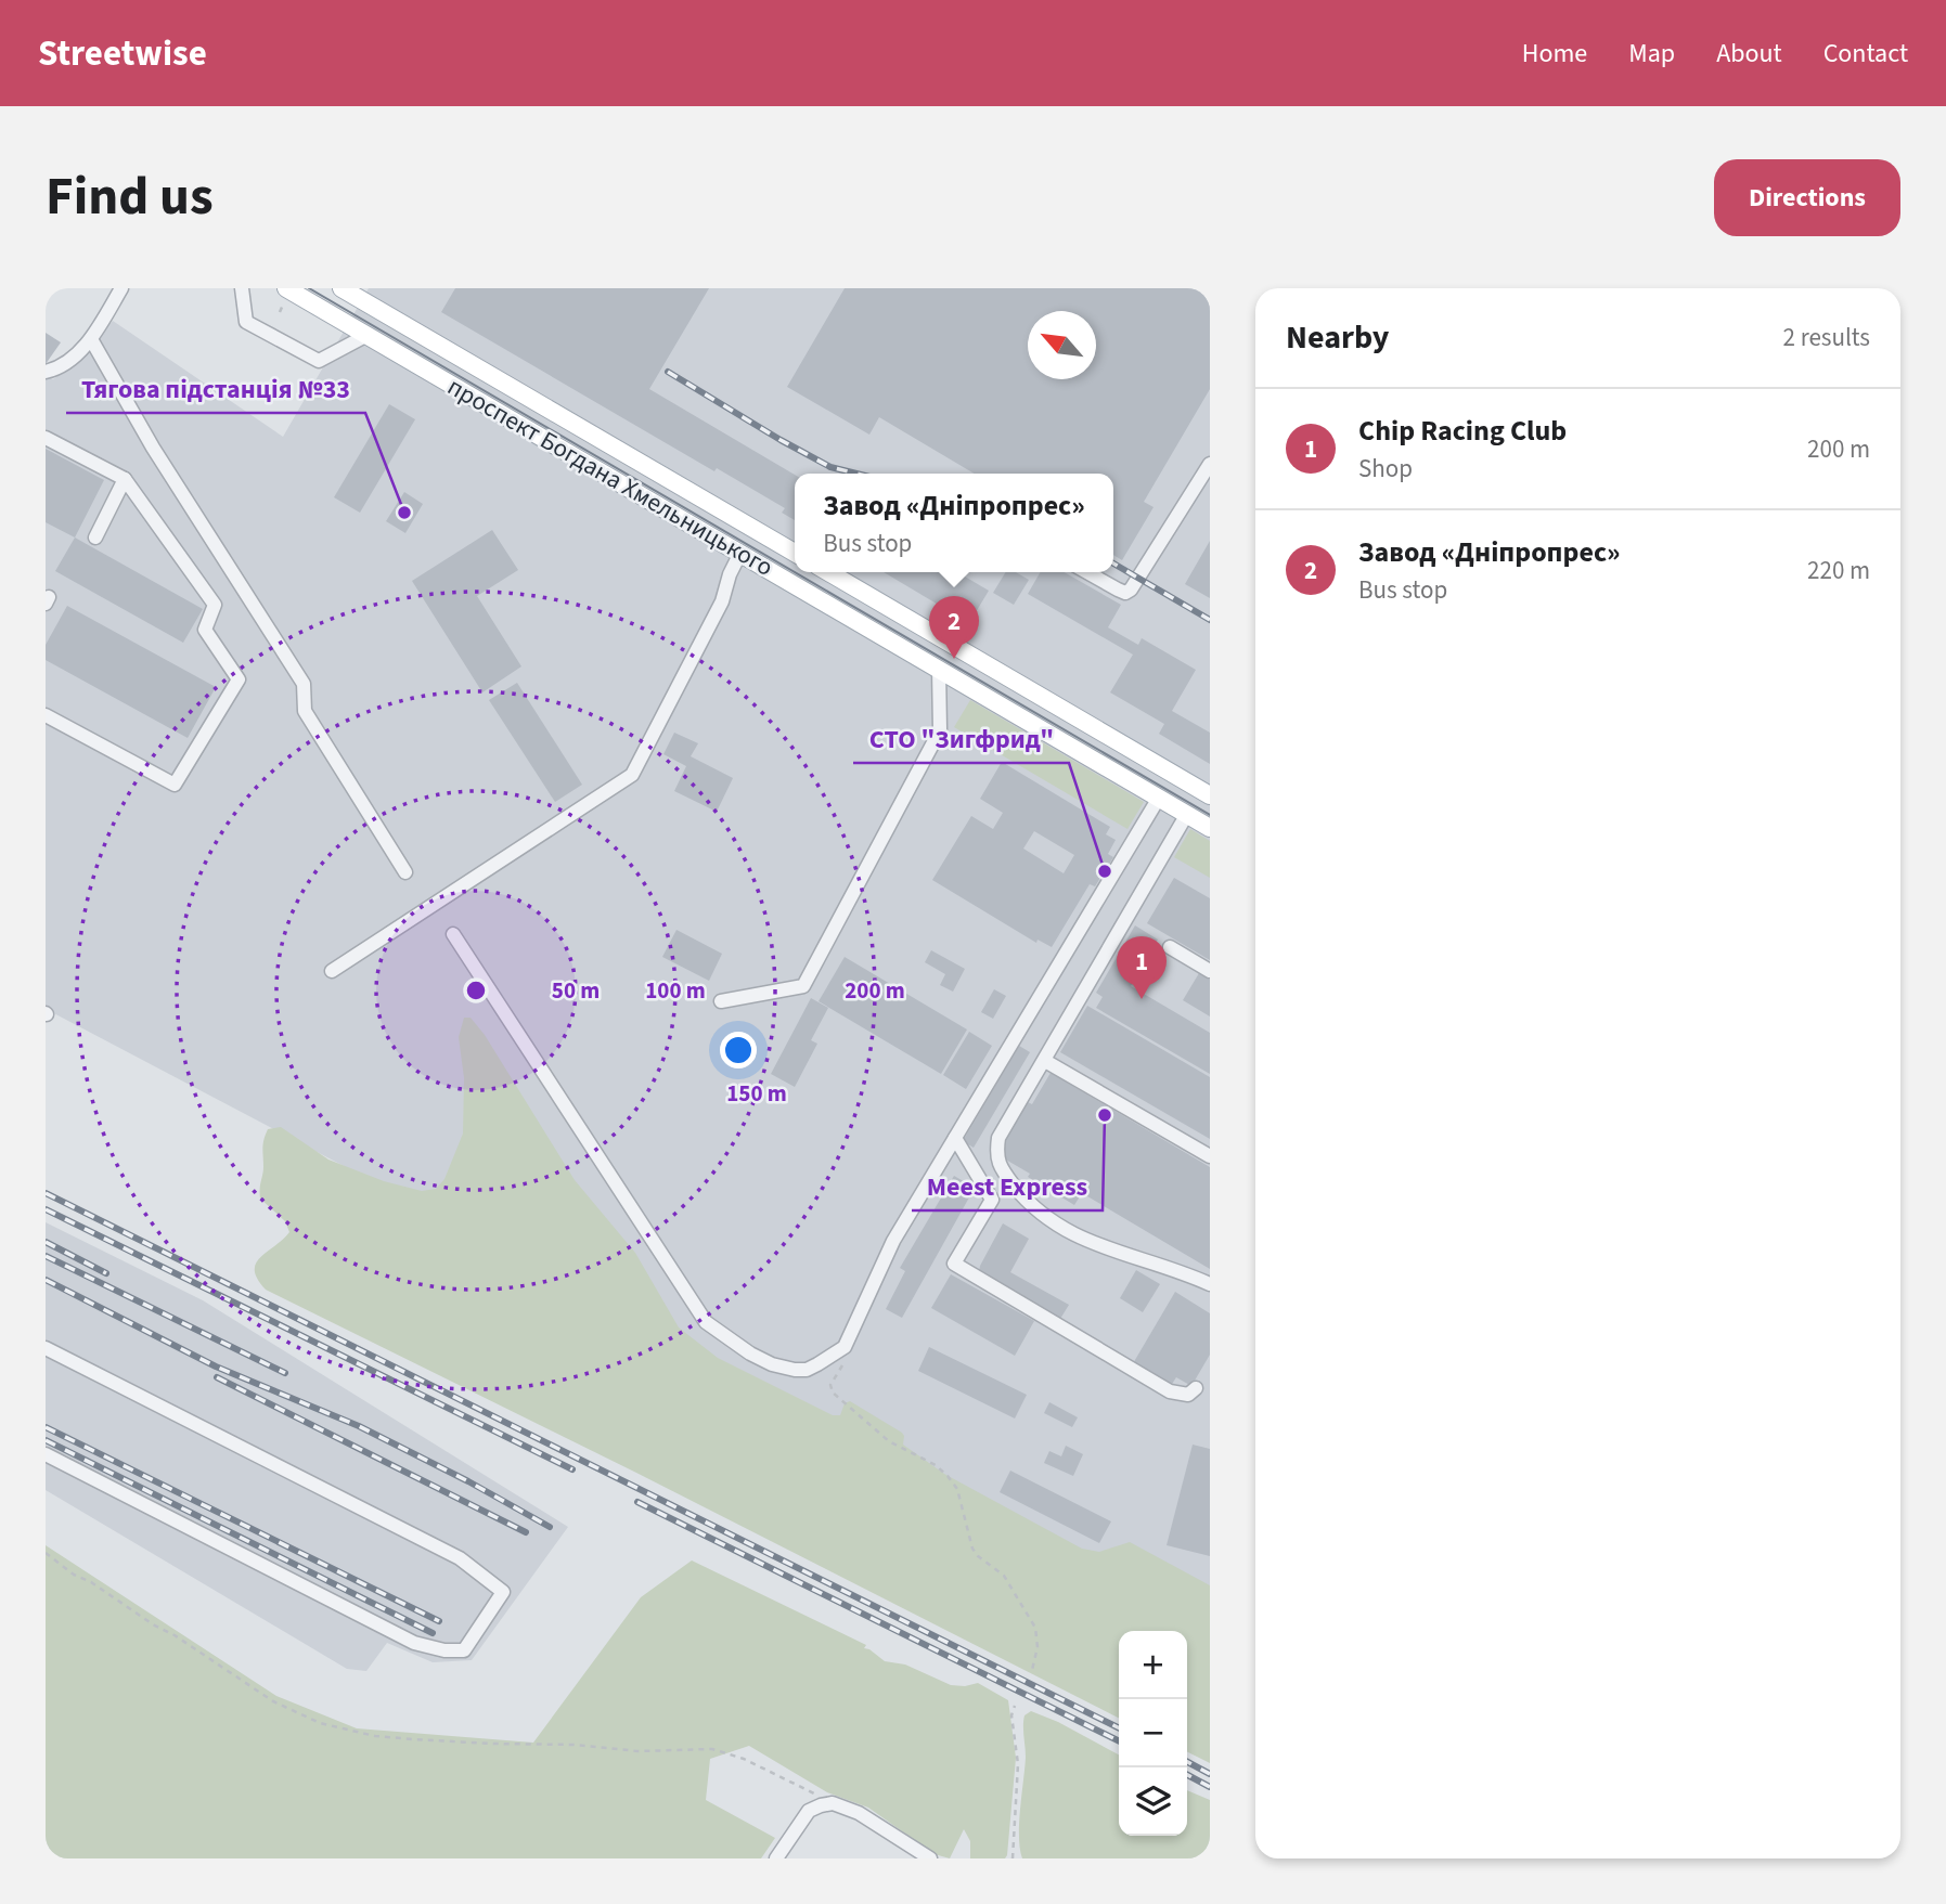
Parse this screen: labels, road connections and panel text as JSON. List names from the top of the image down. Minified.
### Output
{"streets":{"main road":["проспект Богдана Хмельницького"]},"places":["Тягова пiдстанцiя №33","СТО \"Зигфрид\"","Meest Express"],"north":"top left","page":{"header":"Streetwise","nav":["Home","Map","About","Contact"],"title":"Find us","buttons":"Directions","heading":["Nearby","2 results"],"list":[{"mark":"1","name":"Chip Racing Club","note":"Shop","value":"200 m"},{"mark":"2","name":"Завод «Дніпропрес»","note":"Bus stop","value":"220 m"}],"popup":["Завод «Дніпропрес»","Bus stop"],"pins":["2","1"],"map_buttons":["+","−"]},"rings":["50 m","100 m","200 m","150 m"]}
